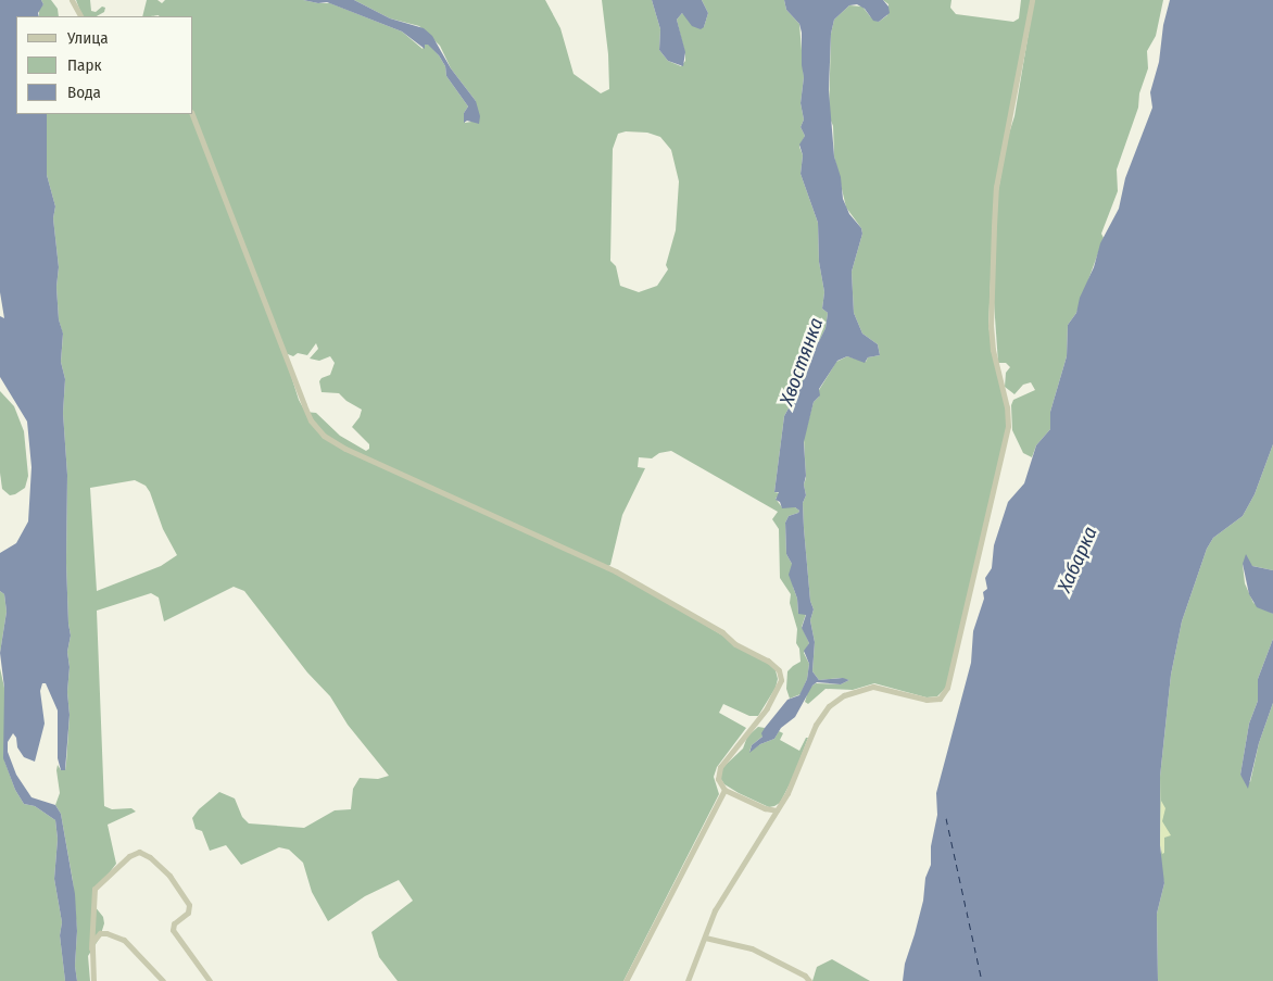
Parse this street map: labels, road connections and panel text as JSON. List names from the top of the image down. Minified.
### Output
{"water":["Хвостянка","Хабарка"],"legend":["Улица","Парк","Вода"]}
